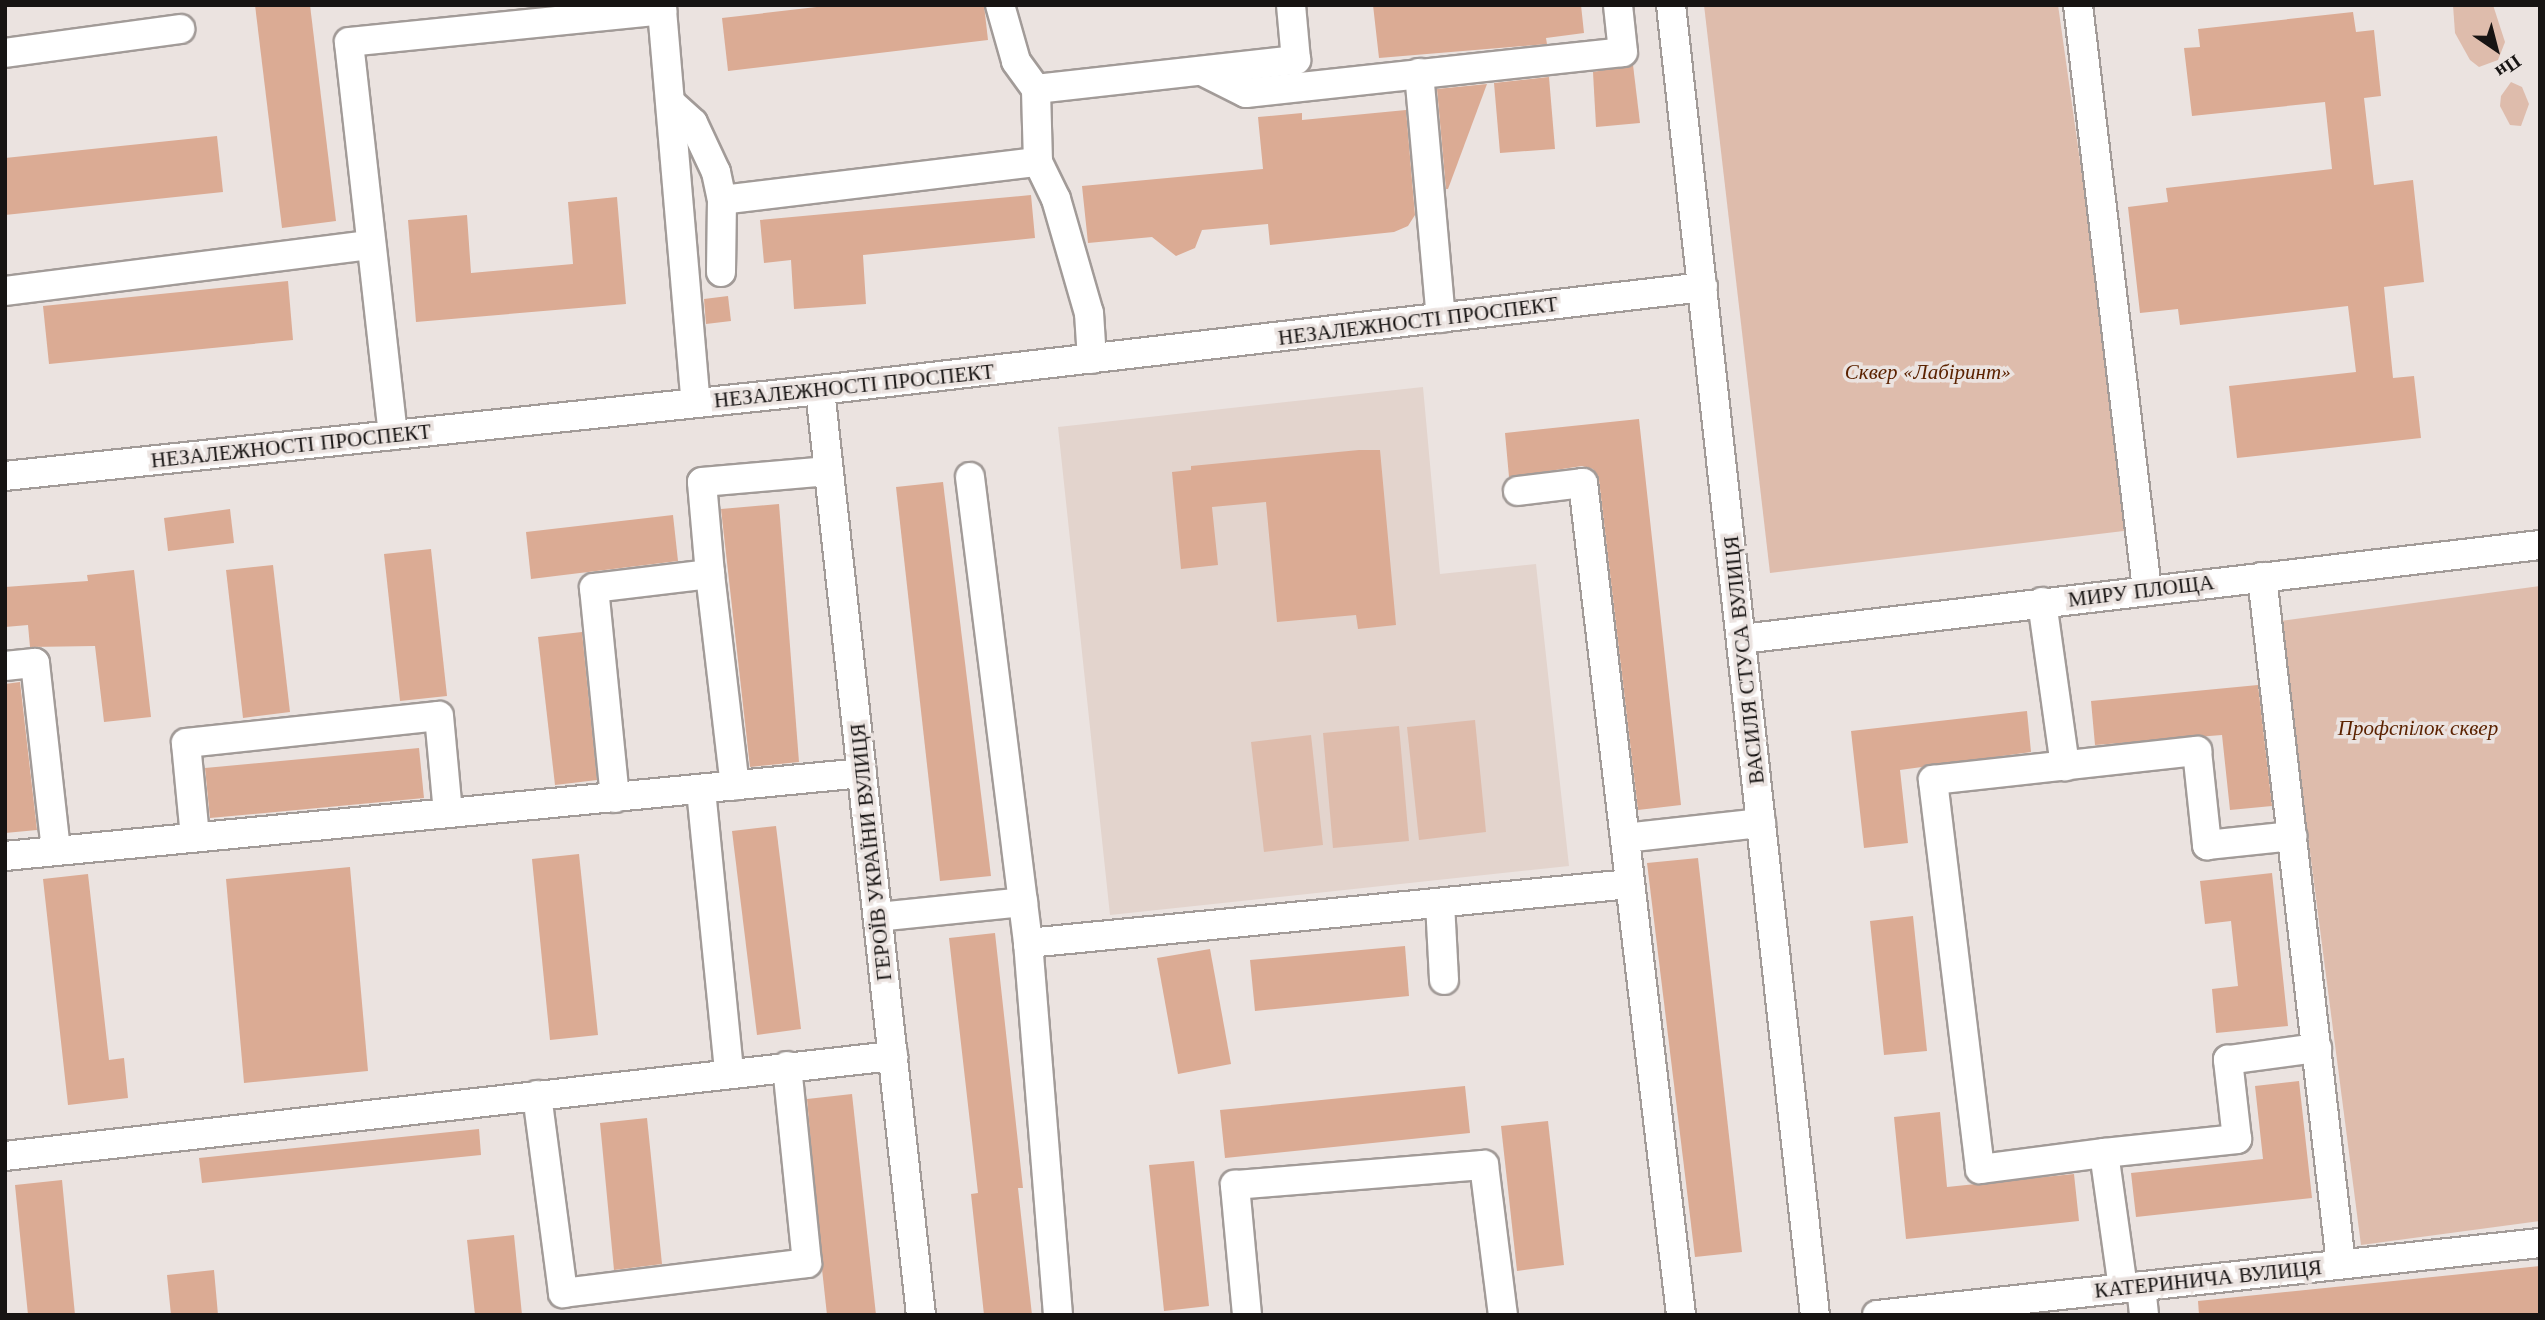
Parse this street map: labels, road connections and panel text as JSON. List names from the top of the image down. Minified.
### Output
{"streets":{"street":["НЕЗАЛЕЖНОСТІ ПРОСПЕКТ","МИРУ ПЛОЩА","ВАСИЛЯ СТУСА ВУЛИЦЯ","ГЕРОЇВ УКРАЇНИ ВУЛИЦЯ","КАТЕРИНИЧА ВУЛИЦЯ"]},"crossings":[["НЕЗАЛЕЖНОСТІ ПРОСПЕКТ","ВАСИЛЯ СТУСА ВУЛИЦЯ"],["НЕЗАЛЕЖНОСТІ ПРОСПЕКТ","ГЕРОЇВ УКРАЇНИ ВУЛИЦЯ"],["МИРУ ПЛОЩА","ВАСИЛЯ СТУСА ВУЛИЦЯ"]],"parks":["Сквер «Лабіринт»","Профспілок сквер"],"north":"bottom right"}
